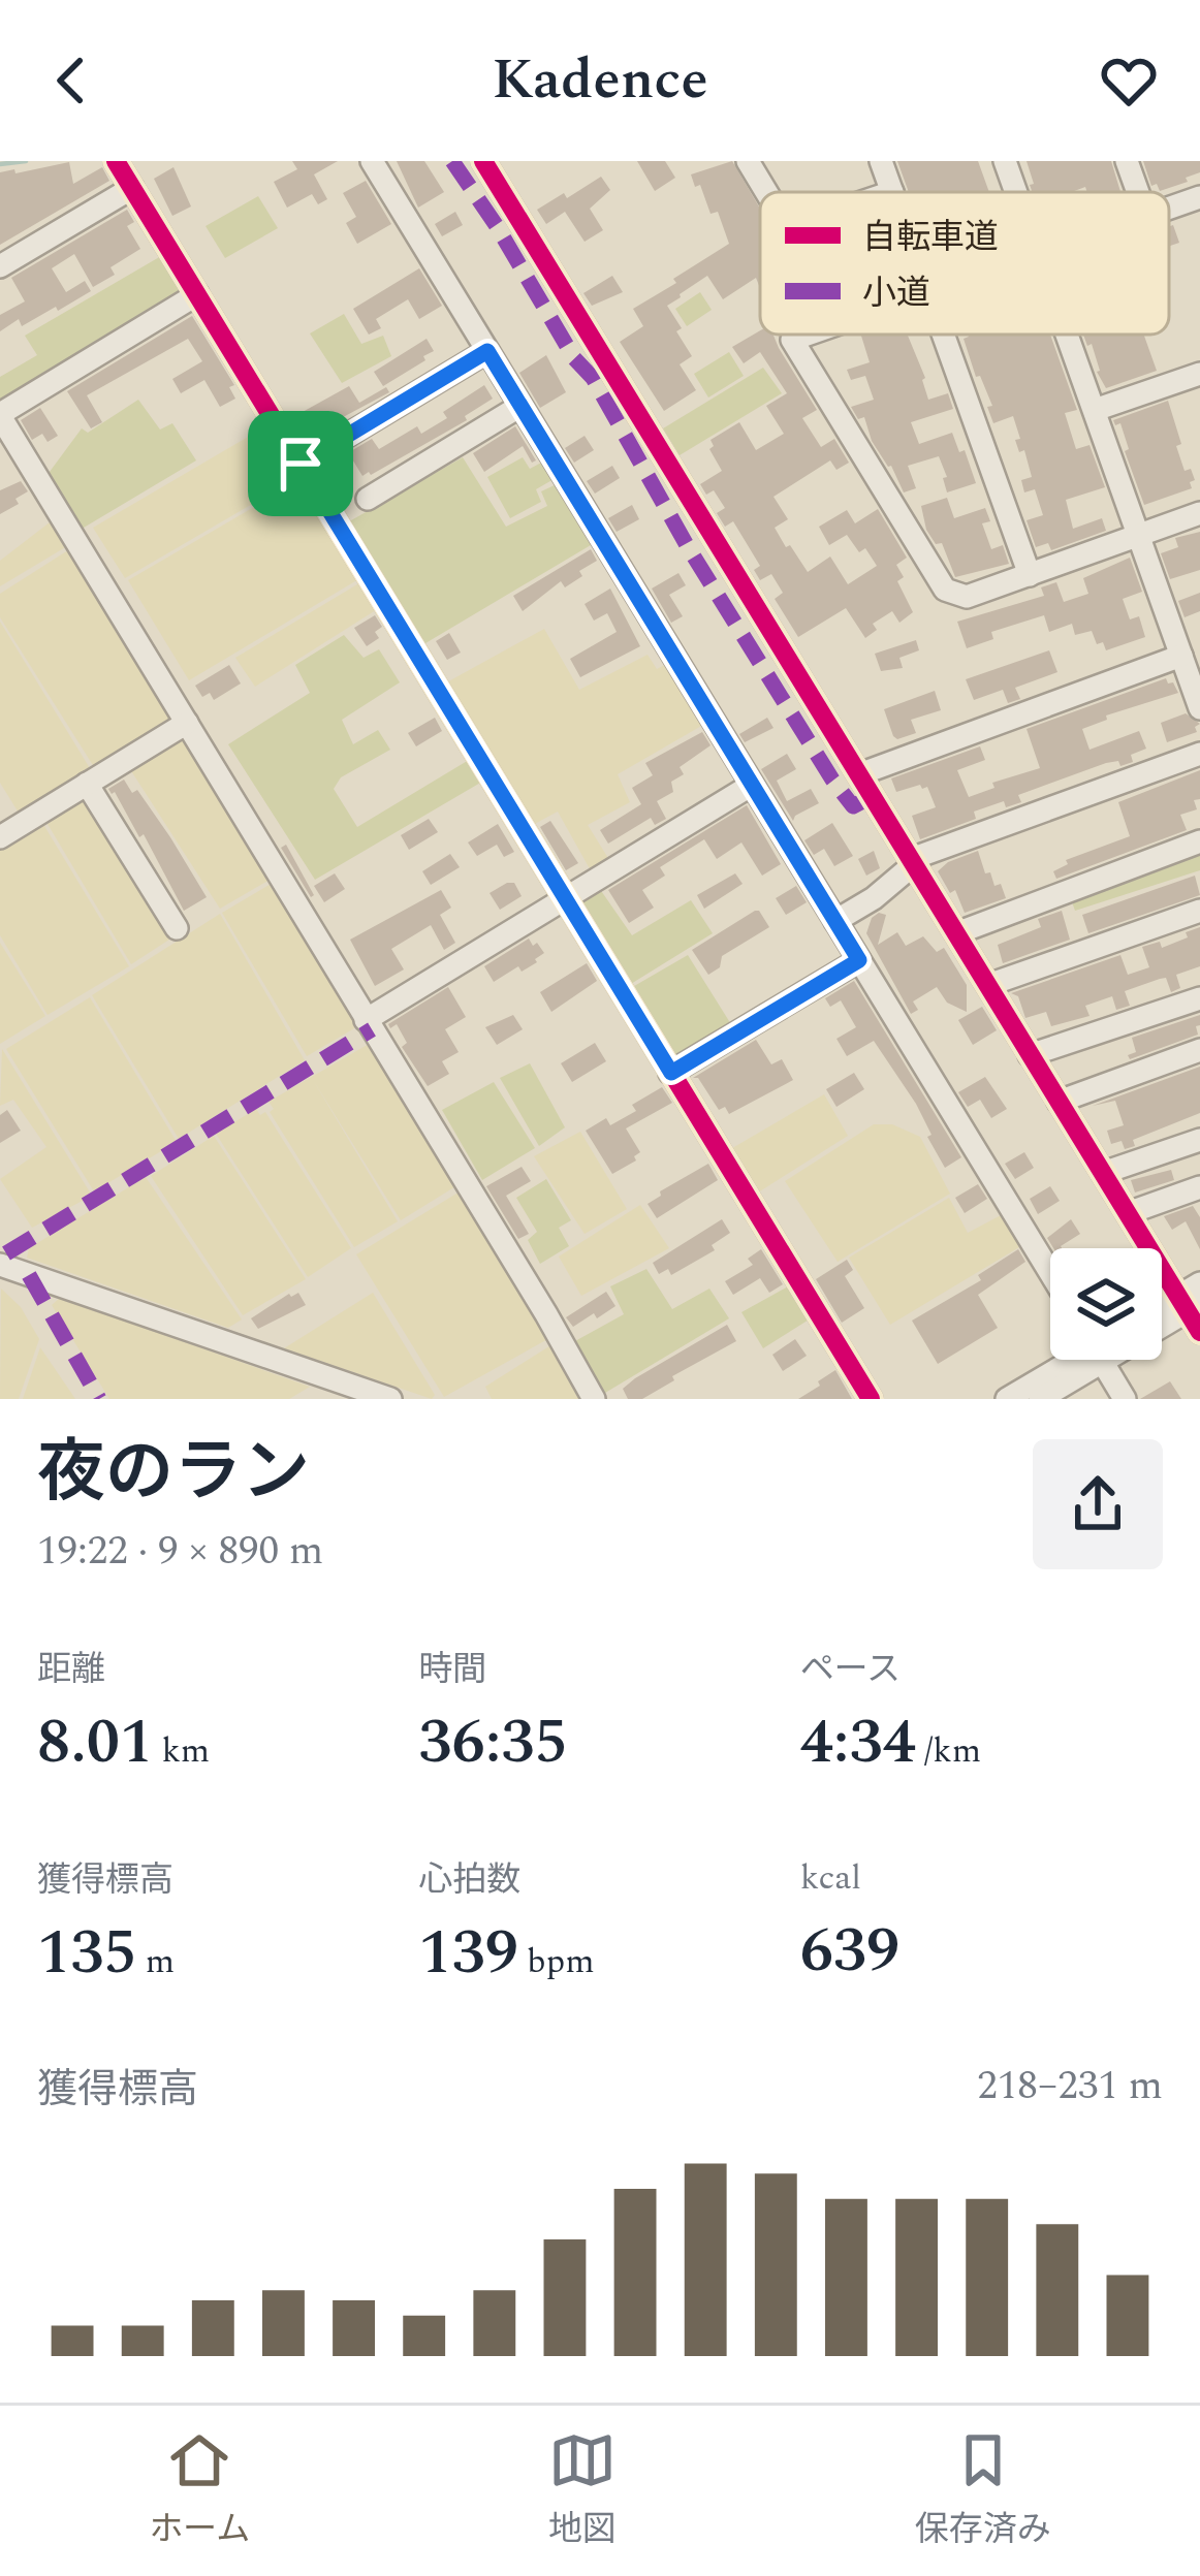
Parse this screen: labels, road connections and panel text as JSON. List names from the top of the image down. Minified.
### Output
{"legend":["自転車道","小道"],"page":{"header":"Kadence","heading":["夜のラン","19:22 · 9 × 890 m"],"stats":[["距離","8.01 km"],["時間","36:35"],["ペース","4:34 /km"],["獲得標高","135 m"],["心拍数","139 bpm"],["kcal","639"]],"chart":["獲得標高","218–231 m"],"tabs":["ホーム","地図","保存済み"]}}
